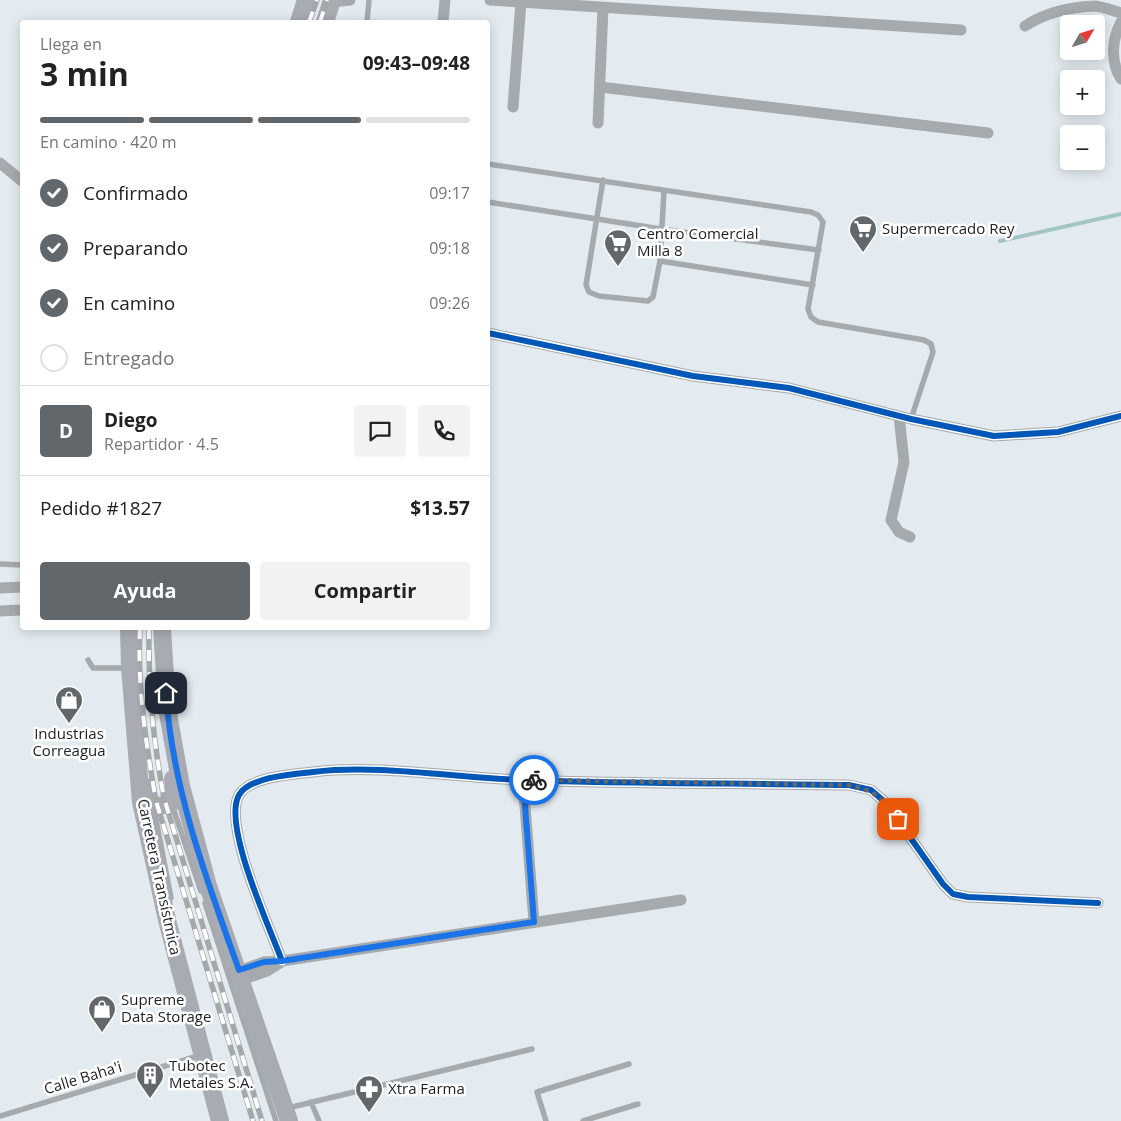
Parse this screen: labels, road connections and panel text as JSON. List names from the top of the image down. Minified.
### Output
{"streets":{"main road":["Carretera Transístmica"],"lane":["Calle Baha'i"]},"crossings":[["Carretera Transístmica","Calle Baha'i"]],"places":{"supermarket":["Supermercado Rey","Centro Comercial Milla 8"],"shop":["Industrias Correagua","Supreme Data Storage"],"building":["Tubotec Metales S.A."],"pharmacy":["Xtra Farma"]},"north":"top right","page":{"map_buttons":["+","−"],"heading":["3 min","Llega en","09:43–09:48"],"panel":["Diego","Repartidor · 4.5","Pedido #1827","$13.57"],"bar":"En camino · 420 m","list":[["Confirmado","09:17"],["Preparando","09:18"],["En camino","09:26"],"Entregado"],"round":"D","buttons":["Ayuda","Compartir"]}}
